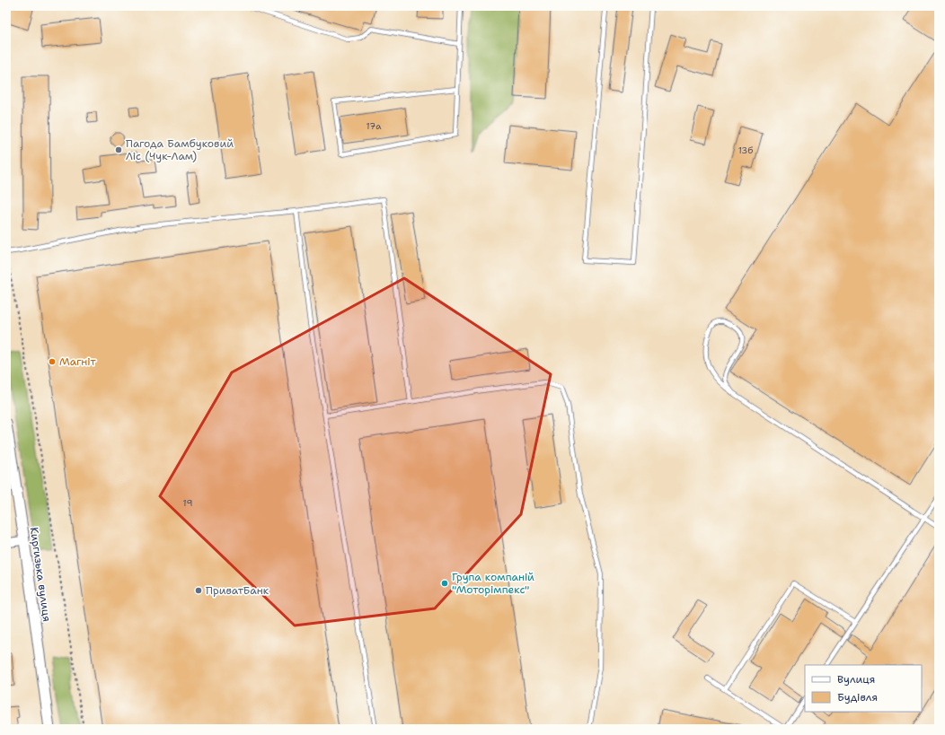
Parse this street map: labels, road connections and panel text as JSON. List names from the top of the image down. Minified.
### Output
{"streets":{"street":["Киргизька вулиця"]},"places":["Пагода Бамбуковий Ліс (Чук-Лам)","Магніт","Група компаній \"Моторімпекс\"","ПриватБанк"],"house_numbers":["17а","13б","19"],"legend":["Вулиця","Будівля"]}
